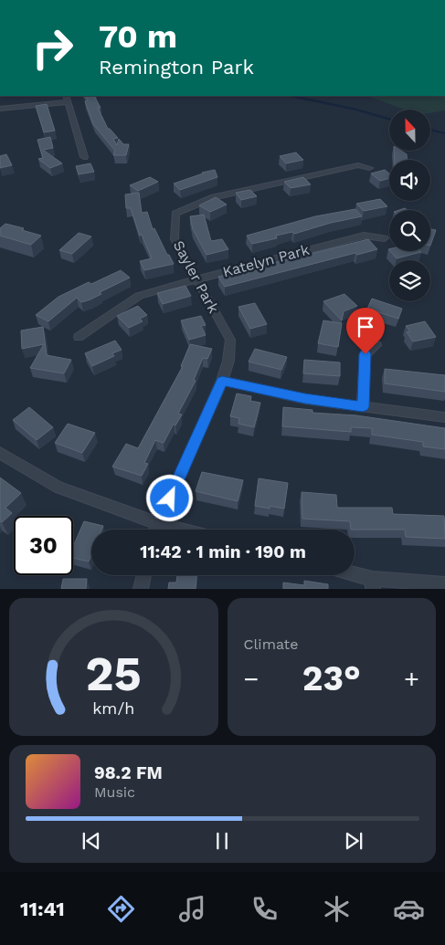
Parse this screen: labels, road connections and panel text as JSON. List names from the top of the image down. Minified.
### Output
{"streets":{"street":["Katelyn Park","Sayler Park"]},"crossings":[["Katelyn Park","Sayler Park"]],"north":"top","page":{"turn":["70 m","Remington Park"],"limit":"30","trip":"11:42 · 1 min · 190 m","tile":"Climate","heat":["−","23°","+"],"song":["98.2 FM","Music"],"tabs":"11:41","gauge":["25","km/h"]}}
